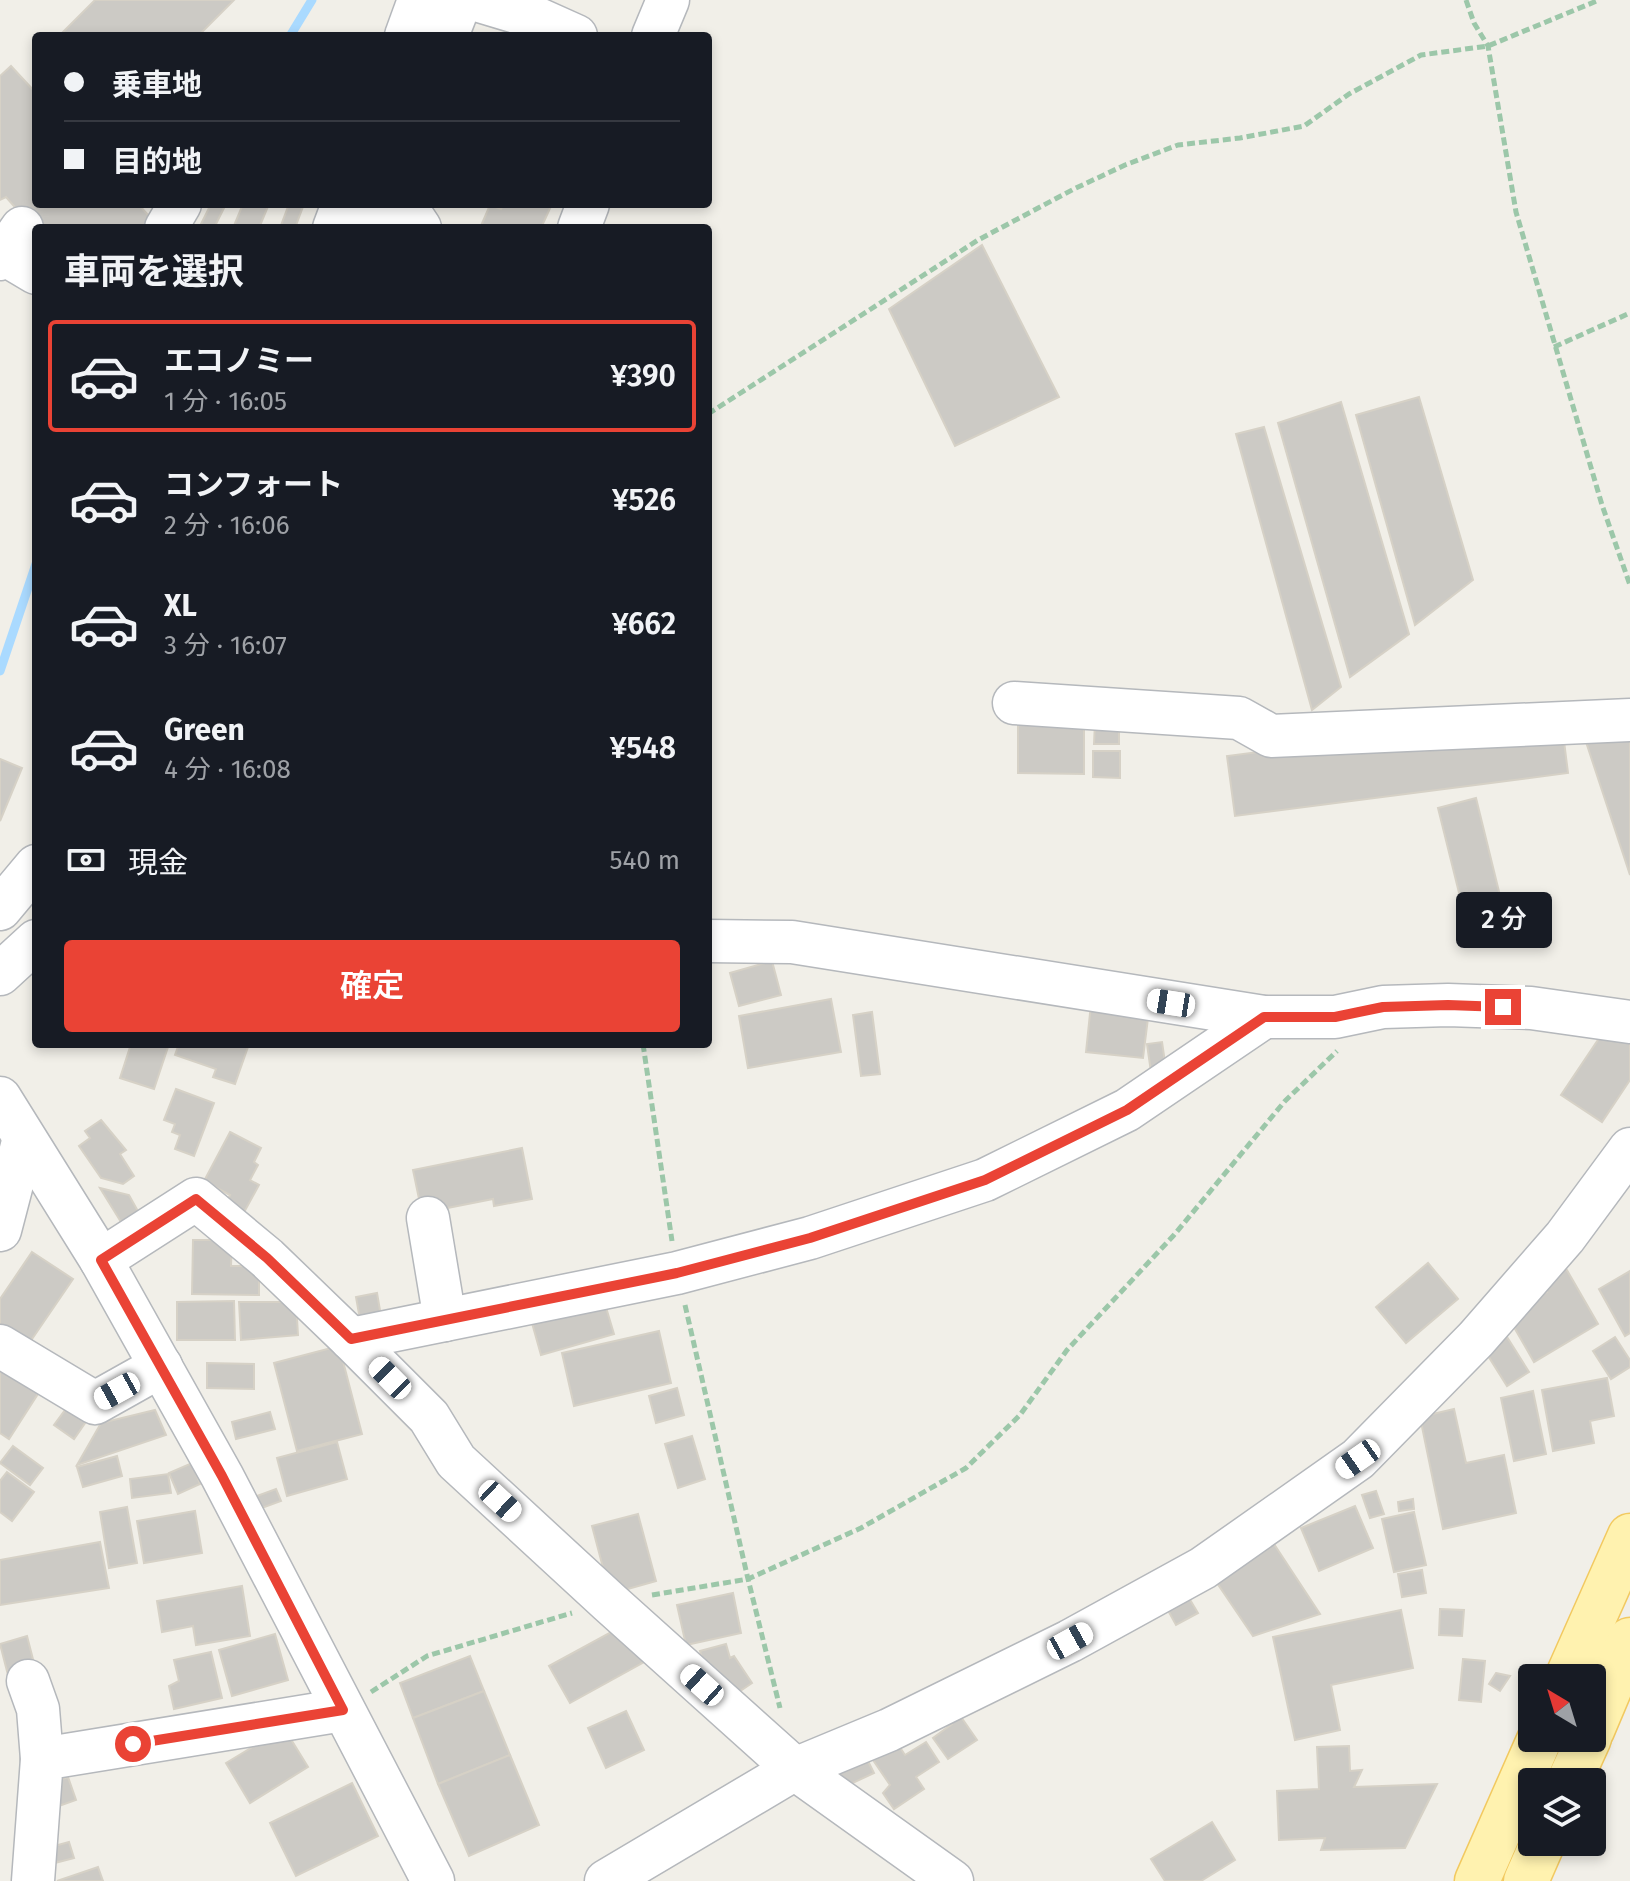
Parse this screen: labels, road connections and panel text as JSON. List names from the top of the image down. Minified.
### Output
{"north":"top left","page":{"banner":["乗車地","目的地"],"heading":"車両を選択","list":[{"name":"エコノミー","note":"1 分 · 16:05","value":"¥390"},{"name":"コンフォート","note":"2 分 · 16:06","value":"¥526"},{"name":"XL","note":"3 分 · 16:07","value":"¥662"},{"name":"Green","note":"4 分 · 16:08","value":"¥548"}],"pay":["現金","540 m"],"bubble":"2 分","buttons":"確定"}}
